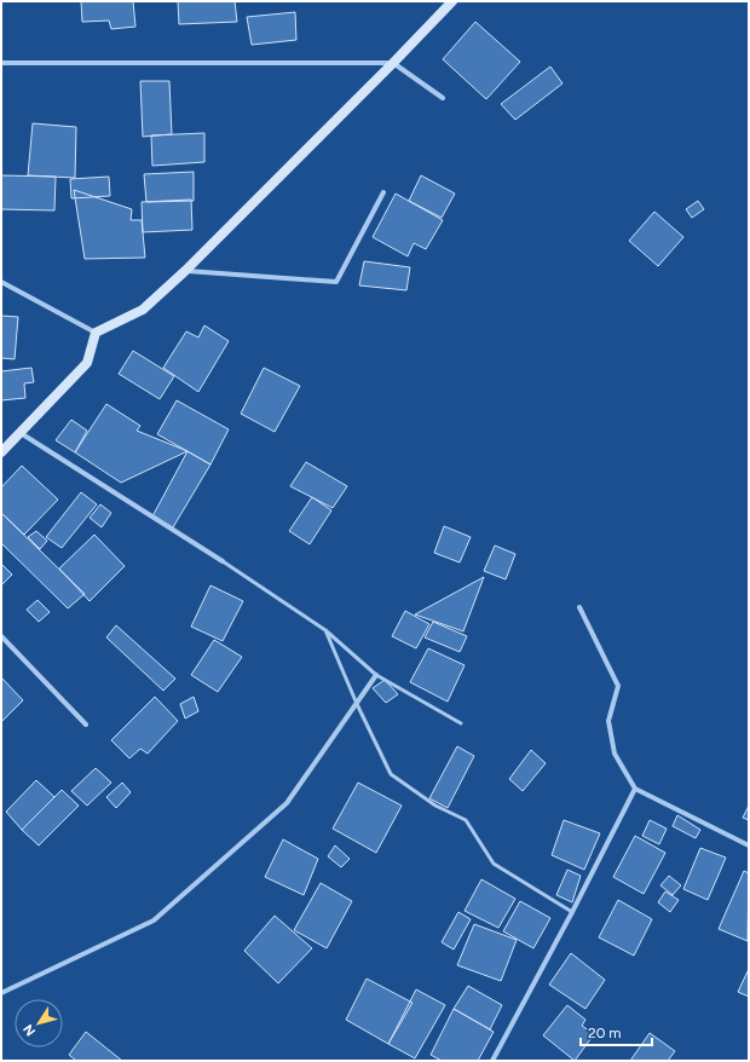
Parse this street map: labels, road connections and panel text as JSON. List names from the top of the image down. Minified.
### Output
{"scale_bar":"20 m","north":"bottom left"}
